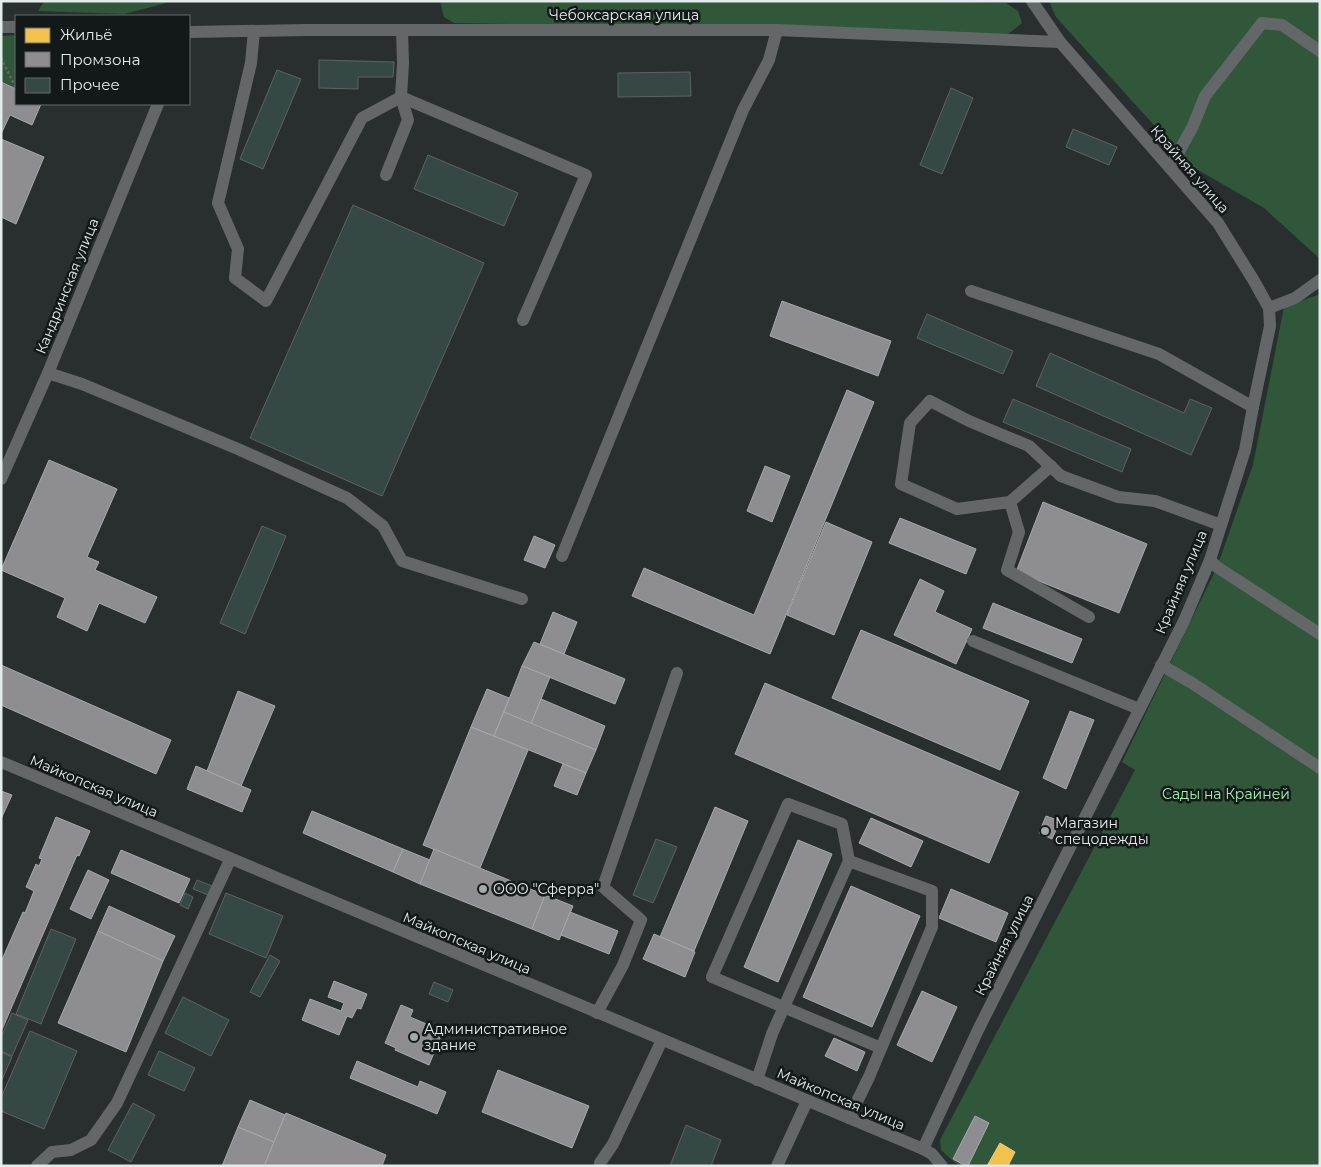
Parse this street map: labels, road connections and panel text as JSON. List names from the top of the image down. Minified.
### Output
{"streets":{"street":["Чебоксарская улица","Крайняя улица","Кандринская улица","Майкопская улица"]},"crossings":[["Чебоксарская улица","Крайняя улица"],["Крайняя улица","Майкопская улица"]],"parks":["Сады на Крайней"],"places":["Магазин спецодежды","ООО \"Сферра\"","Административное здание"],"legend":["Жильё","Промзона","Прочее"]}
